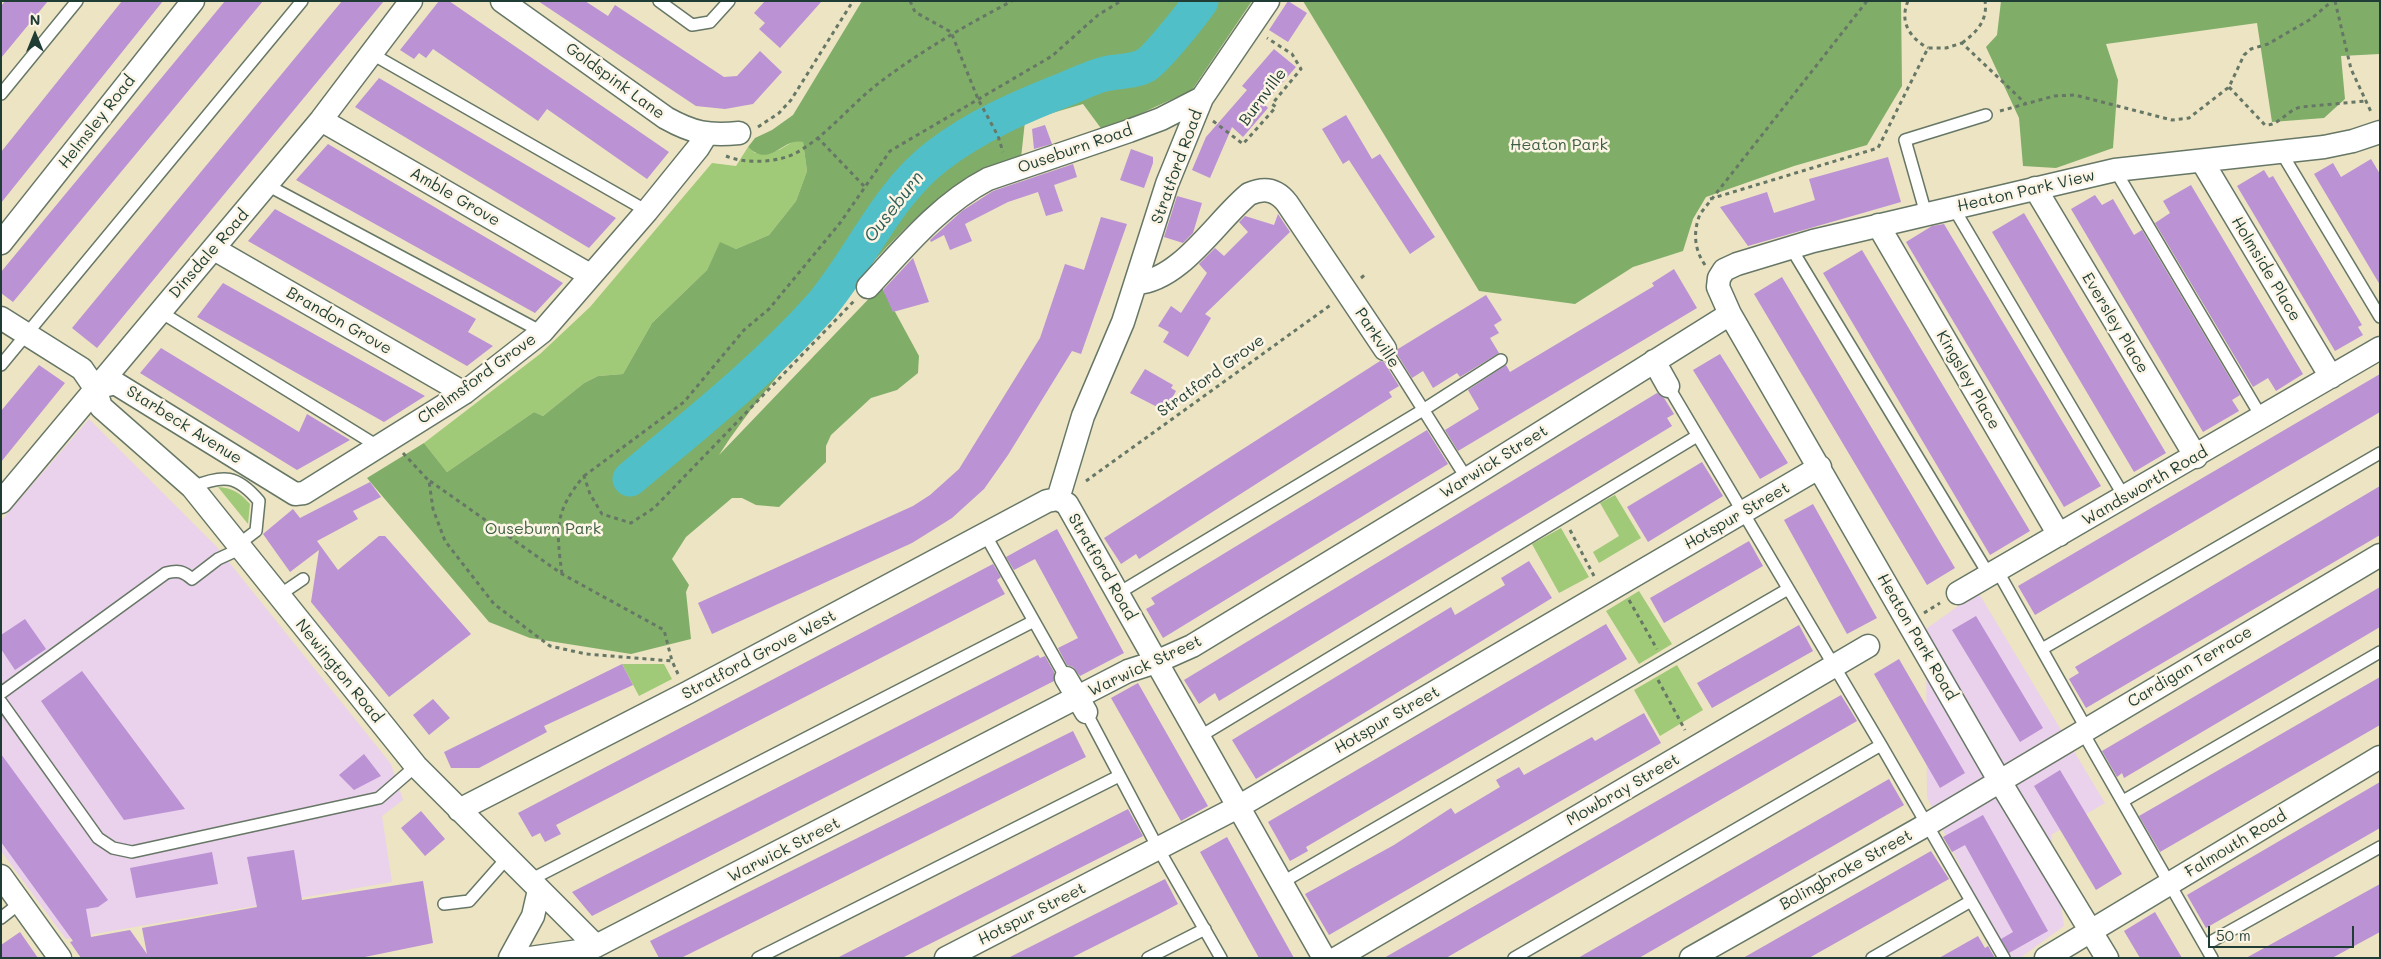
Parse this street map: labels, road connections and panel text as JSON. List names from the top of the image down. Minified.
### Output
{"streets":{"street":["Goldspink Lane","Helmsley Road","Ouseburn Road","Stratford Road","Heaton Park View","Amble Grove","Dinsdale Road","Holmside Place","Brandon Grove","Eversley Place","Parkville","Chelmsford Grove","Kingsley Place","Starbeck Avenue","Warwick Street","Wandsworth Road","Hotspur Street","Heaton Park Road","Stratford Grove West","Cardigan Terrace","Newington Road","Mowbray Street","Falmouth Road","Bolingbroke Street"],"path":["Burnville","Stratford Grove"]},"crossings":[["Goldspink Lane","Chelmsford Grove"],["Burnville","Ouseburn Road"],["Burnville","Stratford Road"],["Ouseburn Road","Stratford Road"],["Stratford Road","Parkville"],["Stratford Road","Stratford Grove"],["Stratford Road","Warwick Street"],["Stratford Road","Hotspur Street"],["Stratford Road","Stratford Grove West"],["Heaton Park View","Holmside Place"],["Heaton Park View","Eversley Place"],["Heaton Park View","Kingsley Place"],["Amble Grove","Dinsdale Road"],["Amble Grove","Chelmsford Grove"],["Dinsdale Road","Brandon Grove"],["Dinsdale Road","Starbeck Avenue"],["Dinsdale Road","Newington Road"],["Holmside Place","Wandsworth Road"],["Brandon Grove","Chelmsford Grove"],["Eversley Place","Wandsworth Road"],["Parkville","Stratford Grove"],["Parkville","Warwick Street"],["Stratford Grove","Stratford Grove West"],["Chelmsford Grove","Starbeck Avenue"],["Kingsley Place","Wandsworth Road"],["Starbeck Avenue","Newington Road"],["Warwick Street","Heaton Park Road"],["Warwick Street","Newington Road"],["Hotspur Street","Heaton Park Road"],["Heaton Park Road","Cardigan Terrace"],["Heaton Park Road","Falmouth Road"],["Heaton Park Road","Bolingbroke Street"],["Stratford Grove West","Newington Road"],["Cardigan Terrace","Bolingbroke Street"]],"water":["Ouseburn"],"parks":["Heaton Park","Ouseburn Park"],"scale_bar":"50 m","north":"top"}
